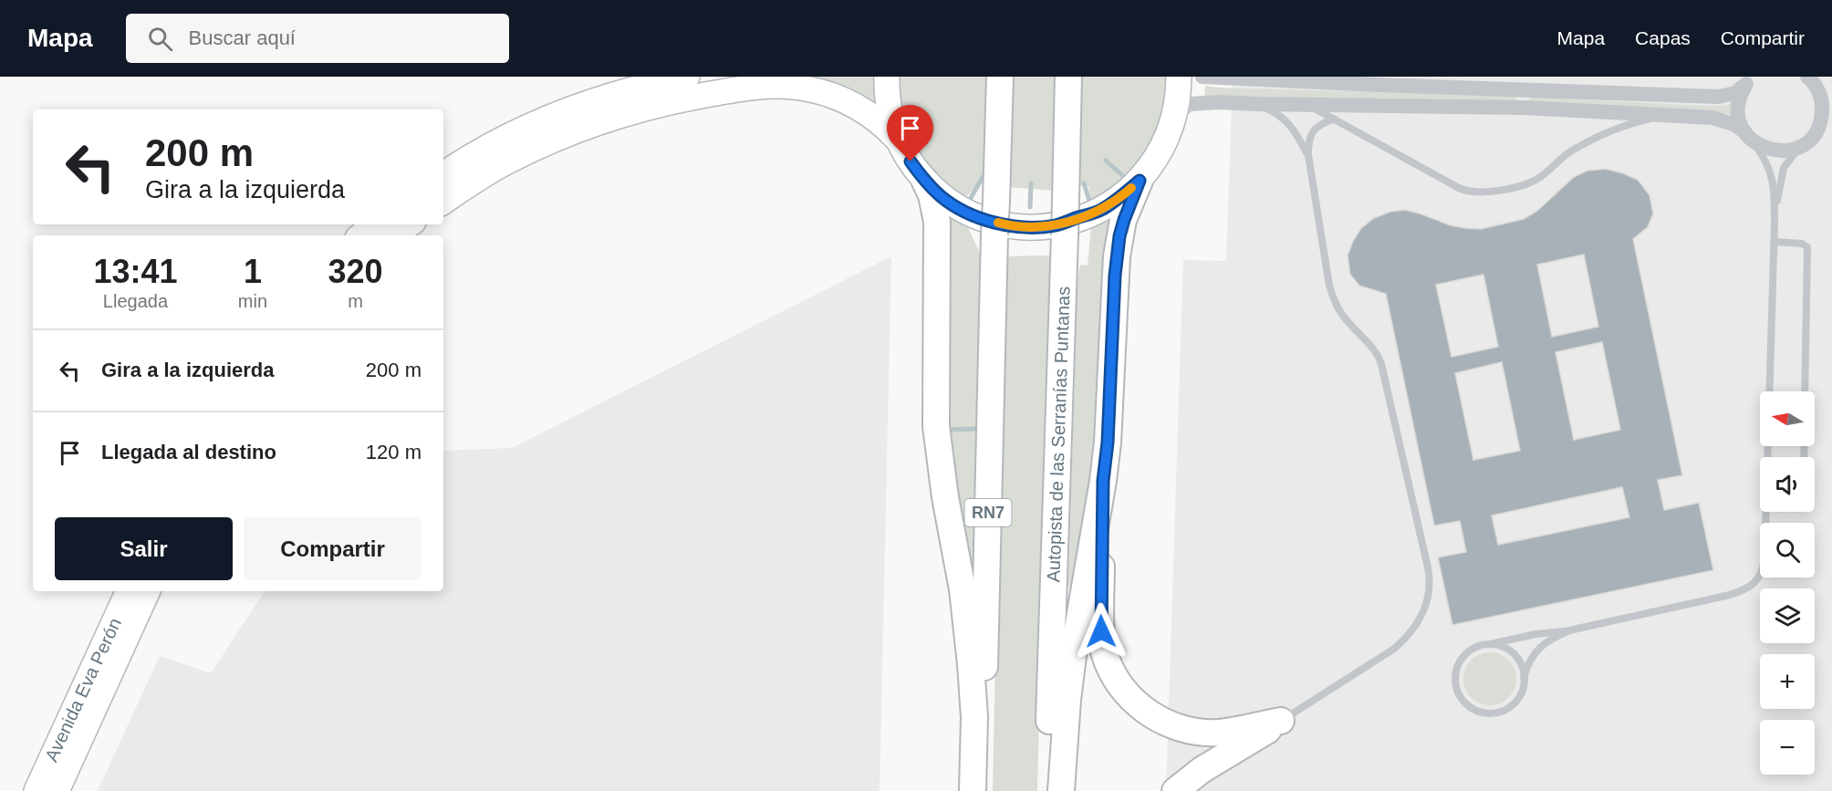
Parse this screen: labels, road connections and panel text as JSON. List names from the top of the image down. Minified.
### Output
{"streets":{"highway":["Autopista de las Serranías Puntanas","RN7"],"main road":["Avenida Eva Perón"]},"north":"left","page":{"header":"Mapa","search":"Buscar aquí","nav":["Mapa","Capas","Compartir"],"turn":["200 m","Gira a la izquierda"],"eta":["13:41","Llegada","1","min","320","m"],"list":[{"name":"Gira a la izquierda","value":"200 m"},{"name":"Llegada al destino","value":"120 m"}],"map_buttons":["+","−"],"buttons":["Salir","Compartir"]}}
